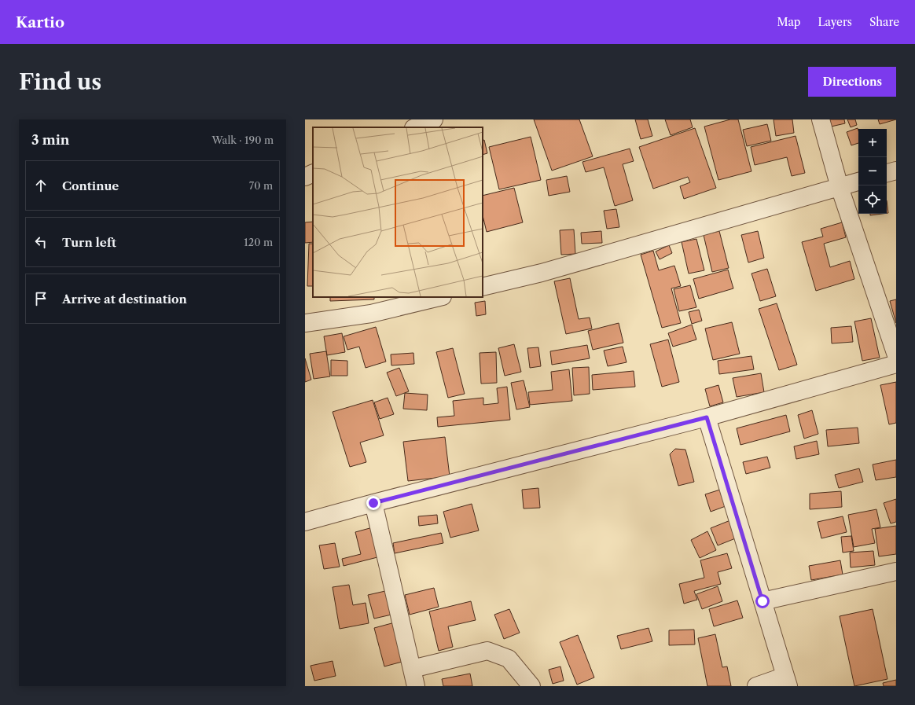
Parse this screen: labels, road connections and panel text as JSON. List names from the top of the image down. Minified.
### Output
{"page":{"header":"Kartio","nav":["Map","Layers","Share"],"buttons":"Directions","title":"Find us","heading":["3 min","Walk · 190 m"],"map_buttons":["+","−"],"list":[["Continue","70 m"],["Turn left","120 m"],"Arrive at destination"]}}
